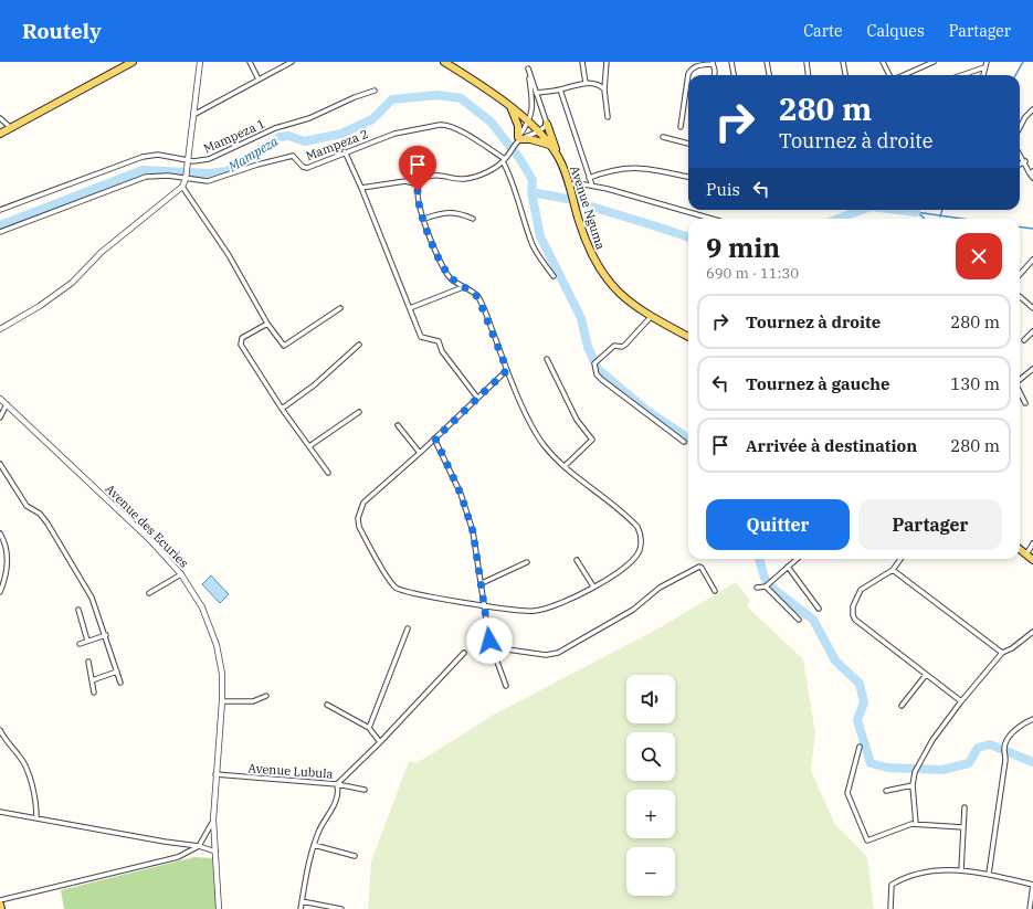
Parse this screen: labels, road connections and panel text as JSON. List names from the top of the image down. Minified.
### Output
{"streets":{"main road":["Avenue Nguma"],"street":["Mampeza 1","Mampeza 2","Avenue des Ecuries","Avenue Lubula"]},"crossings":[["Avenue des Ecuries","Avenue Lubula"]],"water":["Mampeza"],"page":{"header":"Routely","nav":["Carte","Calques","Partager"],"turn":["280 m","Tournez à droite"],"then":"Puis","heading":["9 min","690 m · 11:30"],"list":[{"name":"Tournez à droite","value":"280 m"},{"name":"Tournez à gauche","value":"130 m"},{"name":"Arrivée à destination","value":"280 m"}],"buttons":["Quitter","Partager"],"map_buttons":["+","−"]}}
